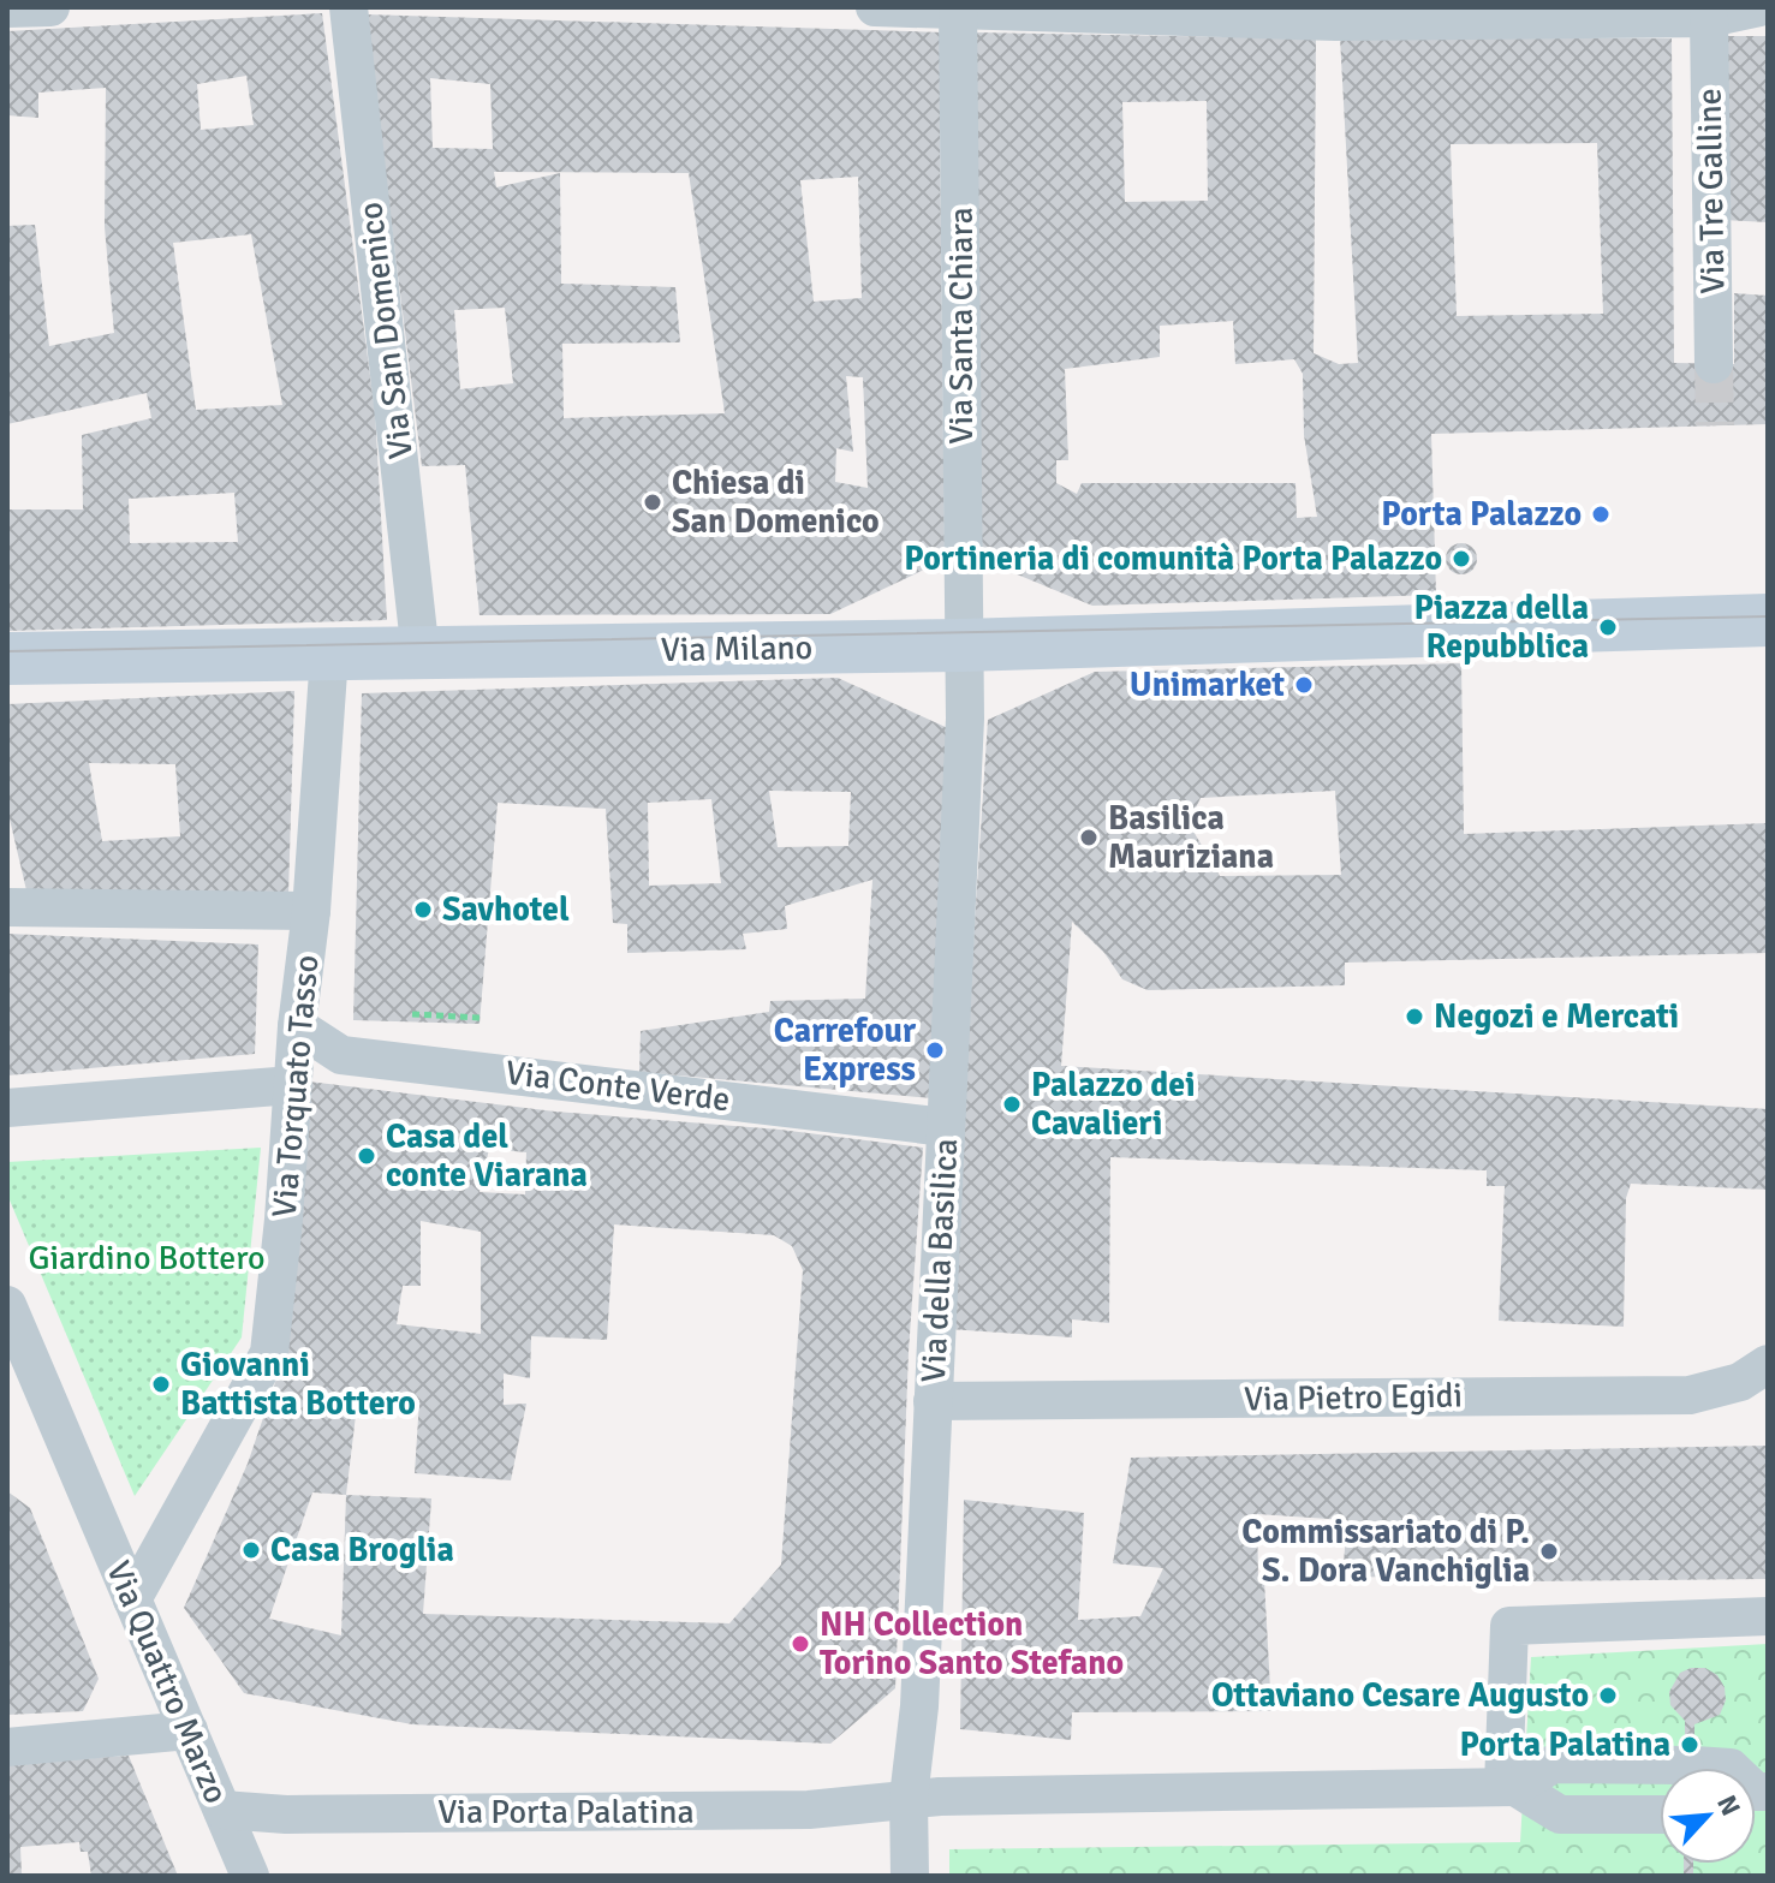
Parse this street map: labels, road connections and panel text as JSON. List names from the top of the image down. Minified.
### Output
{"streets":{"street":["Via Tre Galline","Via Santa Chiara","Via San Domenico","Via Milano","Via Torquato Tasso","Via Conte Verde","Via della Basilica","Via Pietro Egidi","Via Quattro Marzo","Via Porta Palatina"]},"crossings":[["Via Santa Chiara","Via Milano"],["Via Santa Chiara","Via della Basilica"],["Via San Domenico","Via Milano"],["Via Milano","Via Torquato Tasso"],["Via Milano","Via della Basilica"],["Via Torquato Tasso","Via Conte Verde"],["Via Torquato Tasso","Via Quattro Marzo"],["Via Conte Verde","Via della Basilica"],["Via della Basilica","Via Pietro Egidi"],["Via della Basilica","Via Porta Palatina"],["Via Quattro Marzo","Via Porta Palatina"]],"parks":["Giardino Bottero"],"places":["Chiesa di San Domenico","Porta Palazzo","Portineria di comunità Porta Palazzo","Piazza della Repubblica","Unimarket","Basilica Mauriziana","Savhotel","Negozi e Mercati","Carrefour Express","Palazzo dei Cavalieri","Casa del conte Viarana","Giovanni Battista Bottero","Casa Broglia","Commissariato di P. S. Dora Vanchiglia","NH Collection Torino Santo Stefano","Ottaviano Cesare Augusto","Porta Palatina"],"north":"top right"}
